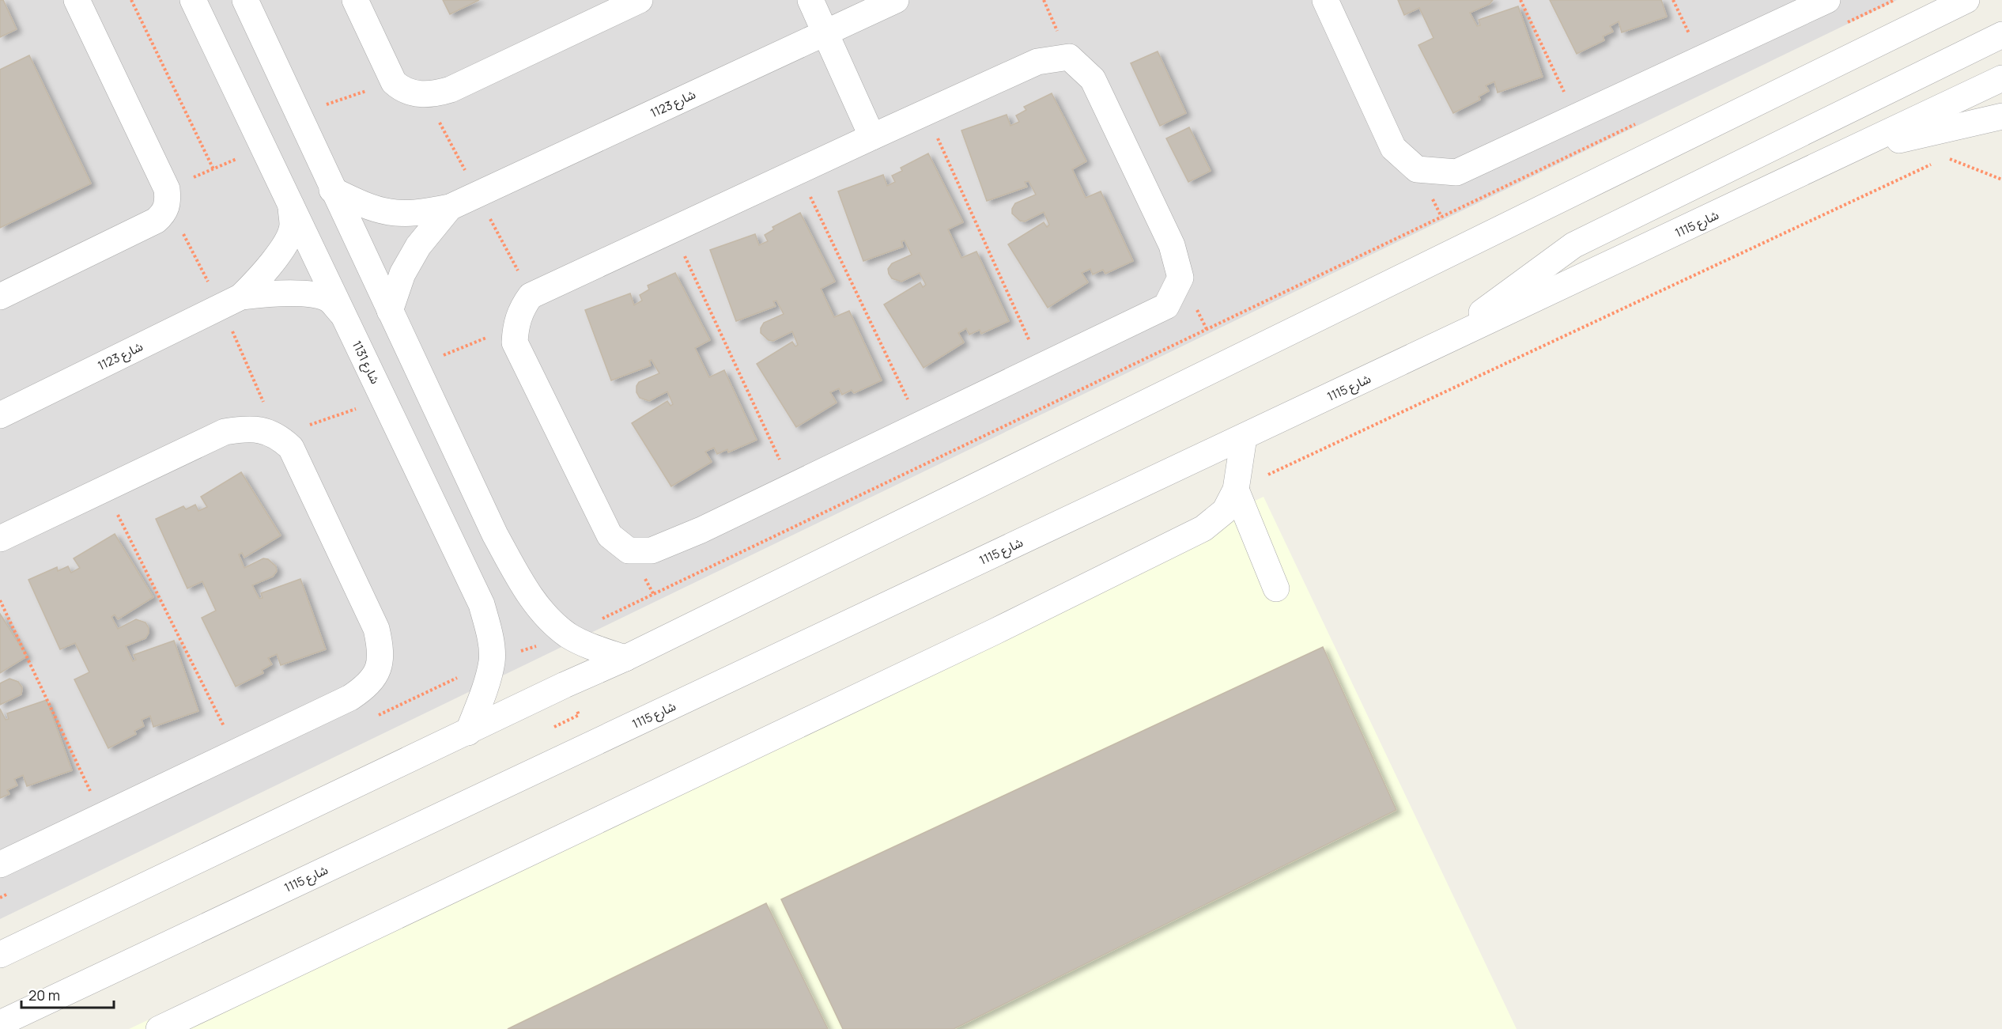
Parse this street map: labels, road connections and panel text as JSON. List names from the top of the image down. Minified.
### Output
{"streets":{"street":["شارع 1123","شارع 1115","شارع 1131"]},"crossings":[["شارع 1123","شارع 1131"]],"scale_bar":"20 m"}
